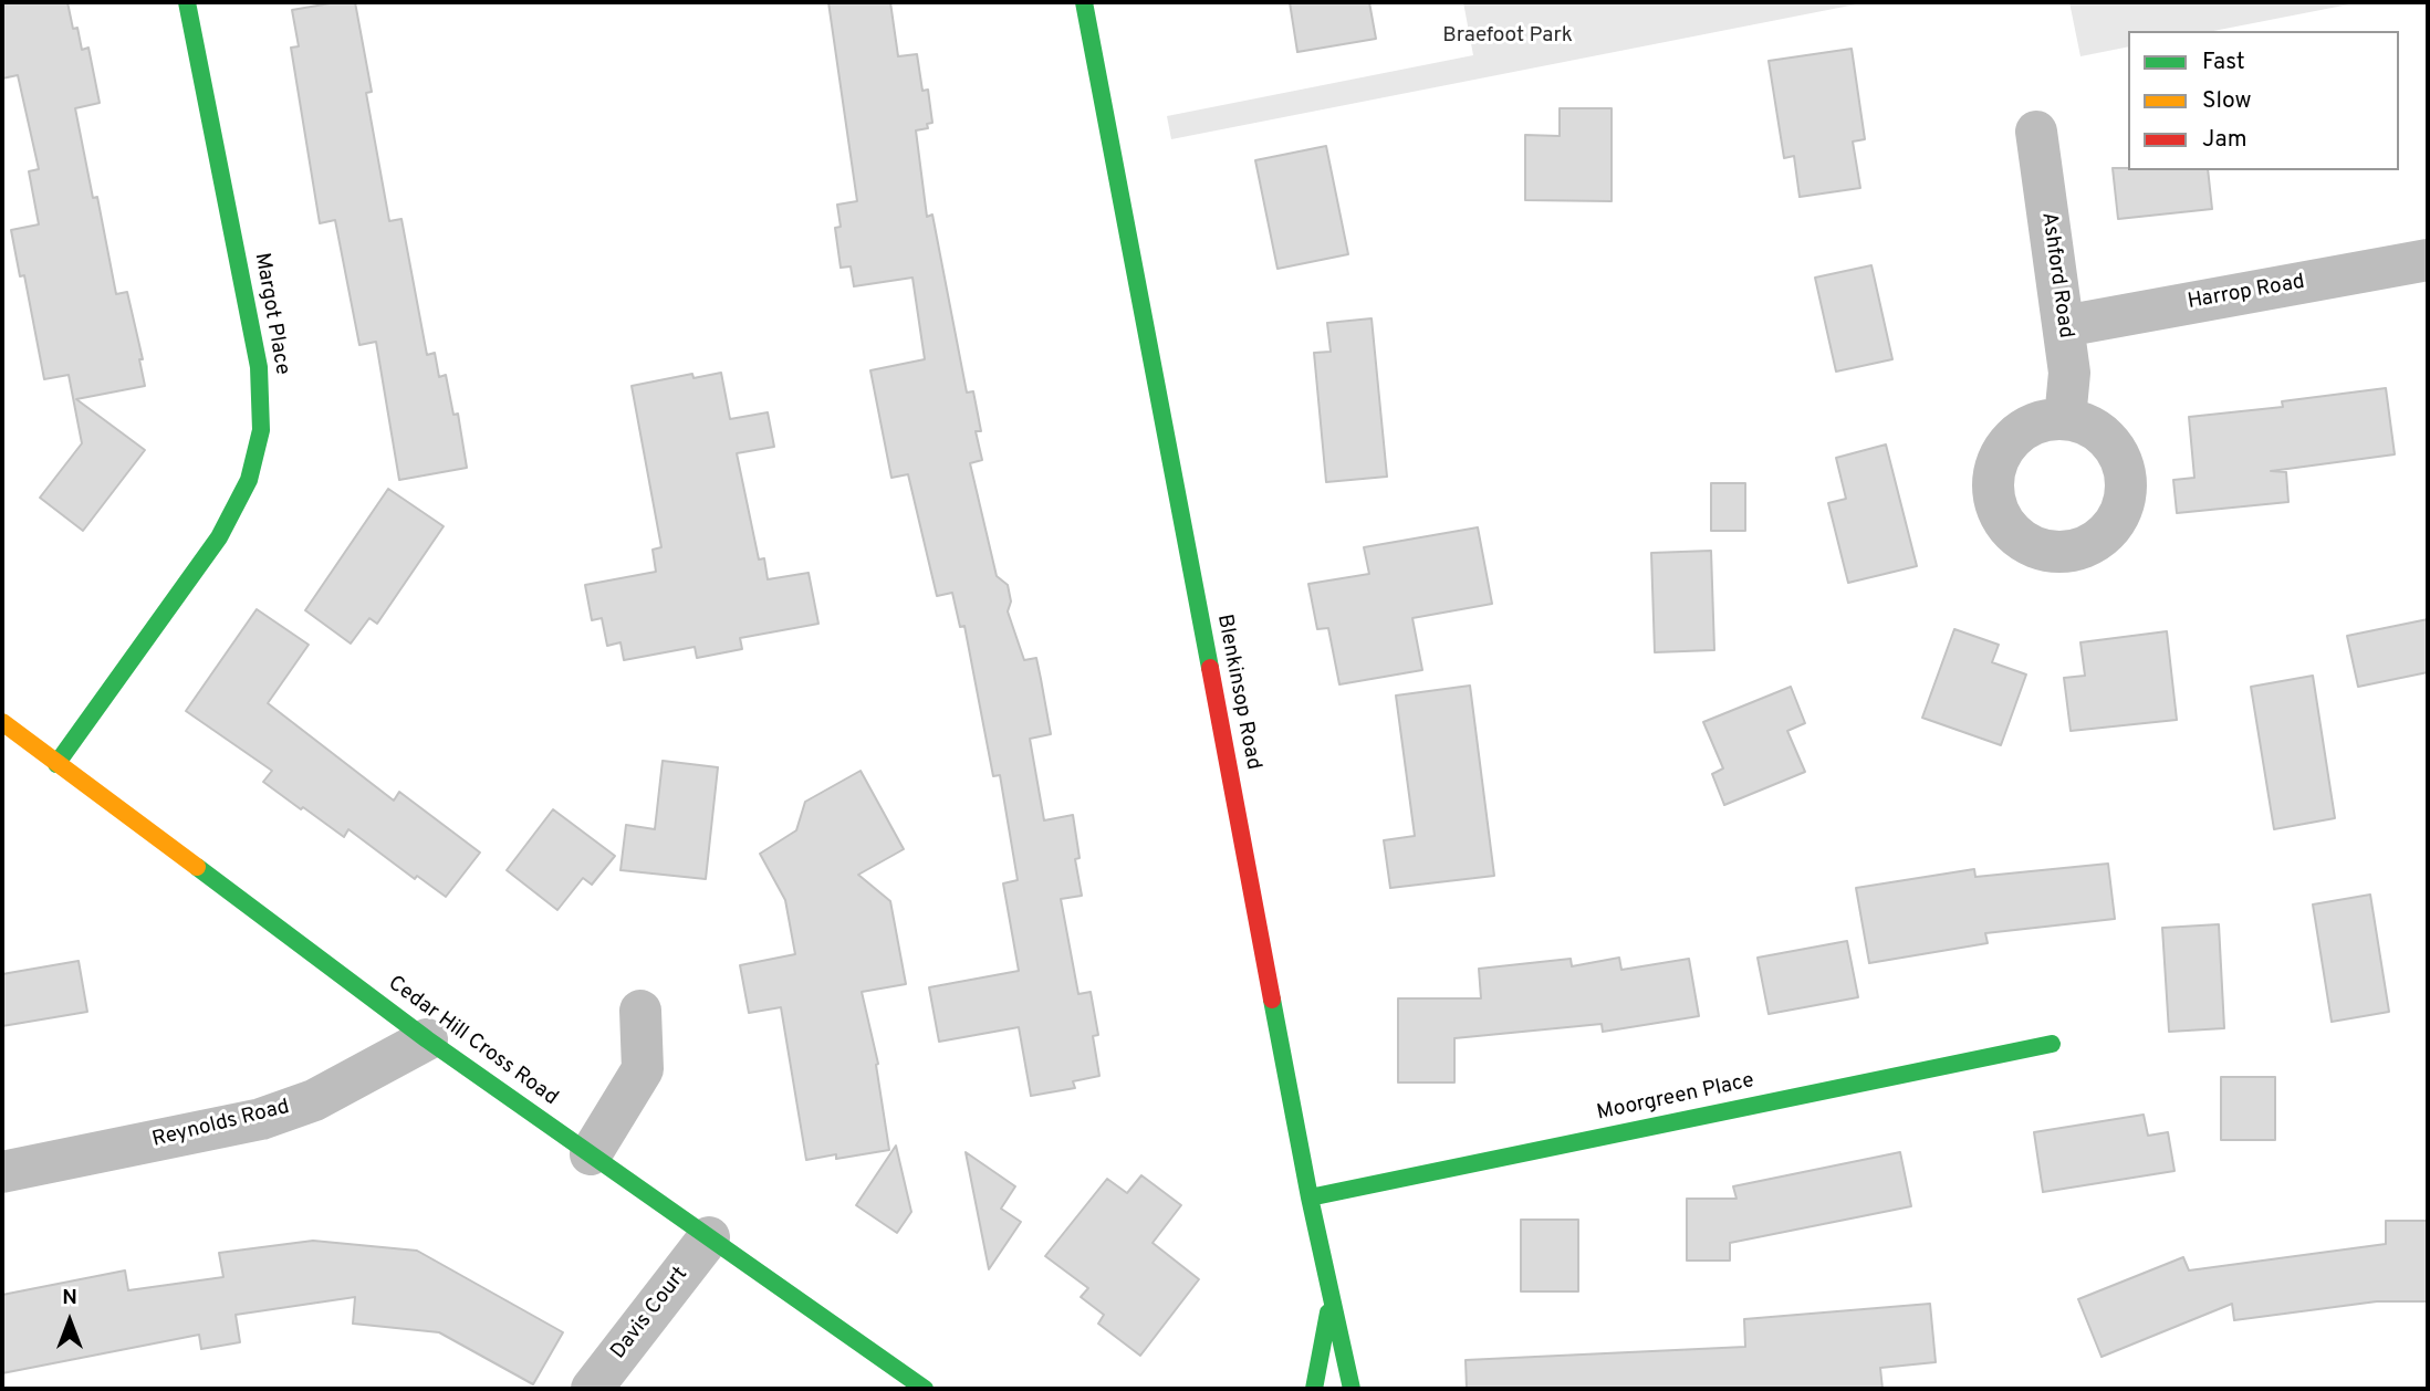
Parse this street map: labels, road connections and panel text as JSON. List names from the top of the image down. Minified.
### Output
{"streets":{"street":["Ashford Road","Harrop Road","Margot Place","Blenkinsop Road","Cedar Hill Cross Road","Moorgreen Place","Reynolds Road","Davis Court"]},"crossings":[["Ashford Road","Harrop Road"],["Margot Place","Cedar Hill Cross Road"],["Blenkinsop Road","Moorgreen Place"],["Cedar Hill Cross Road","Reynolds Road"],["Cedar Hill Cross Road","Davis Court"]],"parks":["Braefoot Park"],"legend":["Fast","Slow","Jam"],"north":"top"}
